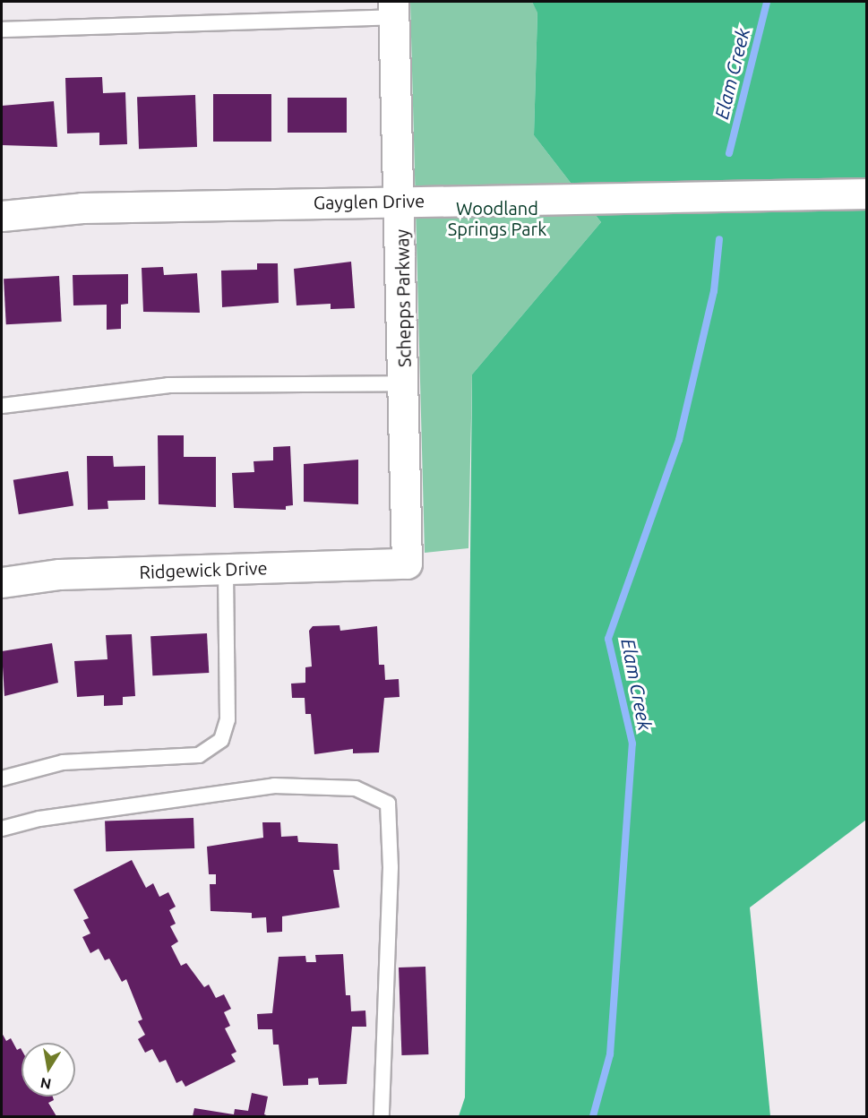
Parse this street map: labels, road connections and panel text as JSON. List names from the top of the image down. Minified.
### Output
{"streets":{"street":["Gayglen Drive","Schepps Parkway","Ridgewick Drive"]},"crossings":[["Gayglen Drive","Schepps Parkway"],["Schepps Parkway","Ridgewick Drive"]],"water":["Elam Creek"],"parks":["Woodland Springs Park"],"north":"bottom"}
